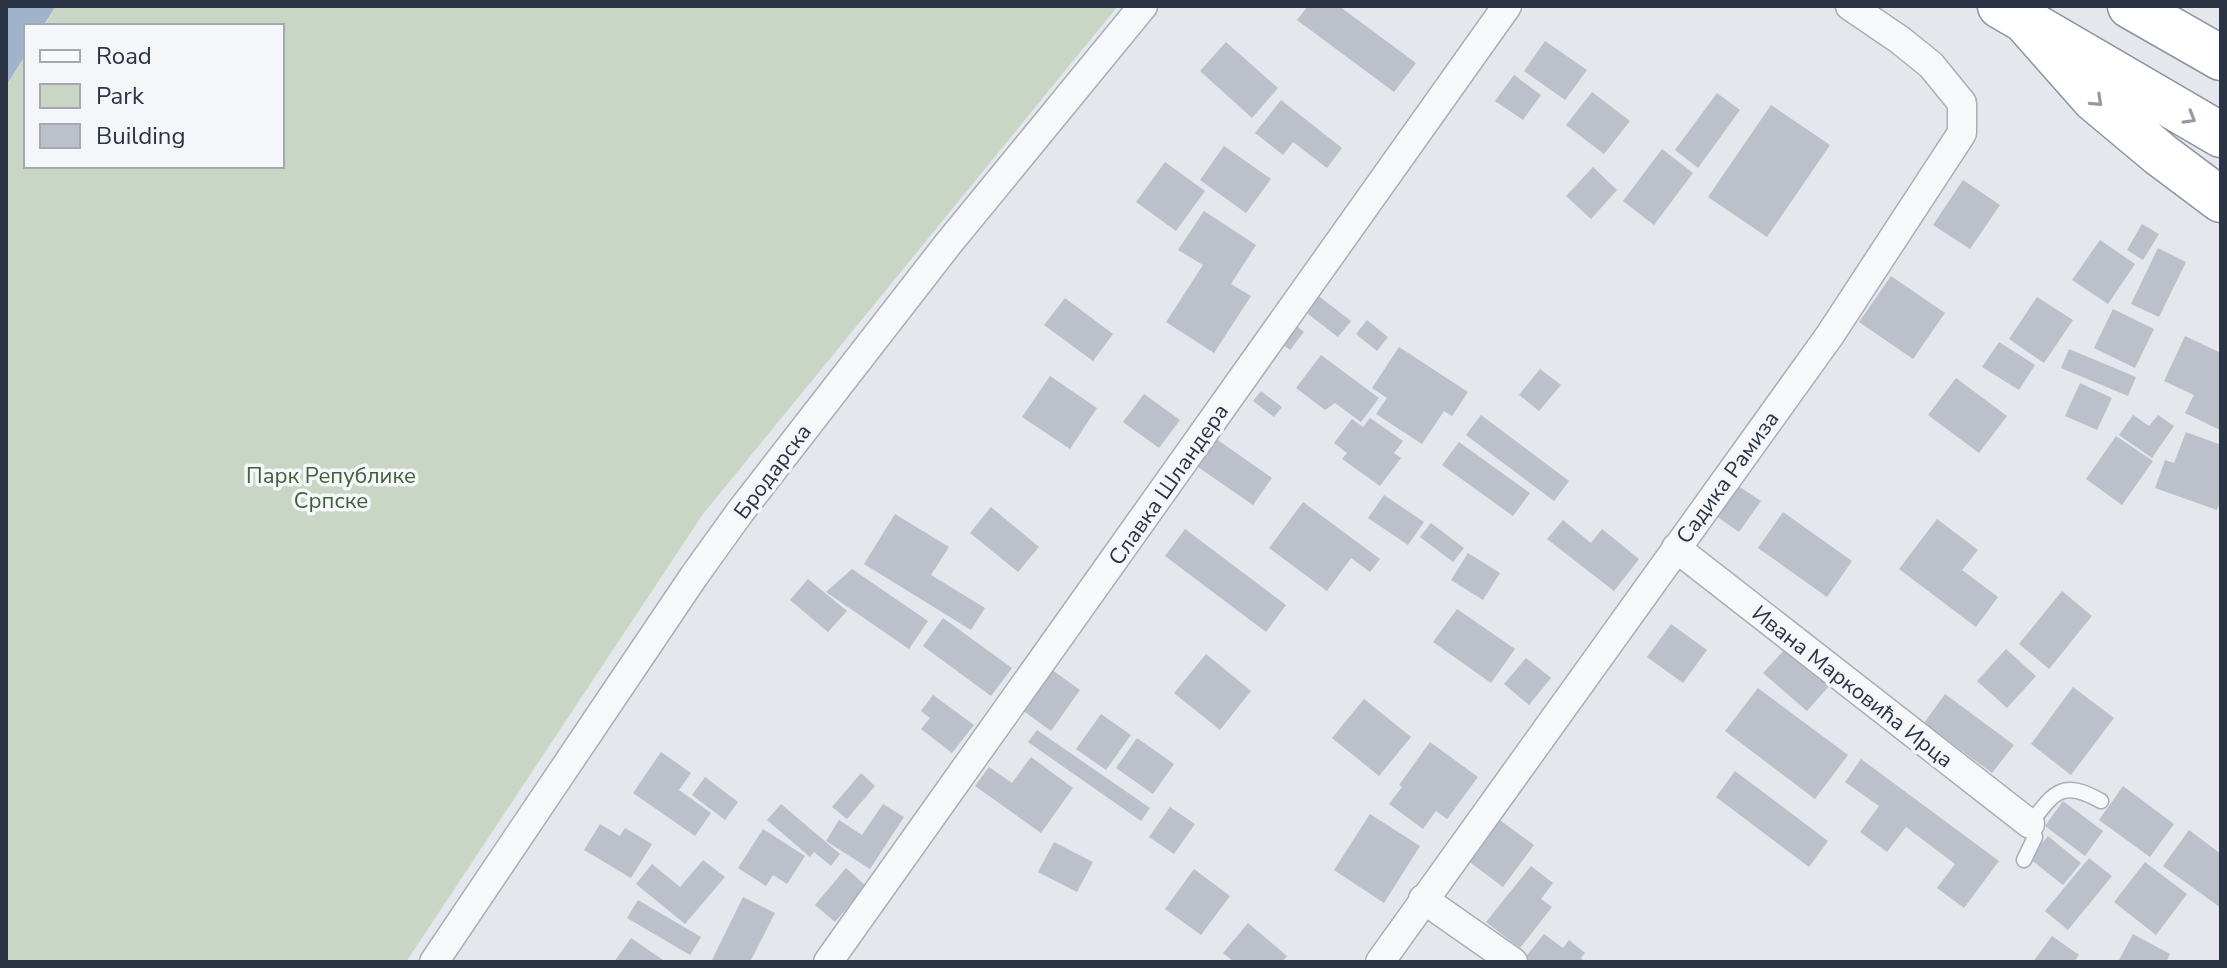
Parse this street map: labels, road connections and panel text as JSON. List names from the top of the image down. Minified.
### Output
{"streets":{"street":["Бродарска","Садика Рамиза","Славка Шландера","Ивана Марковића Ирца"]},"crossings":[["Садика Рамиза","Ивана Марковића Ирца"]],"parks":["Парк Републике Српске"],"legend":["Road","Park","Building"]}
